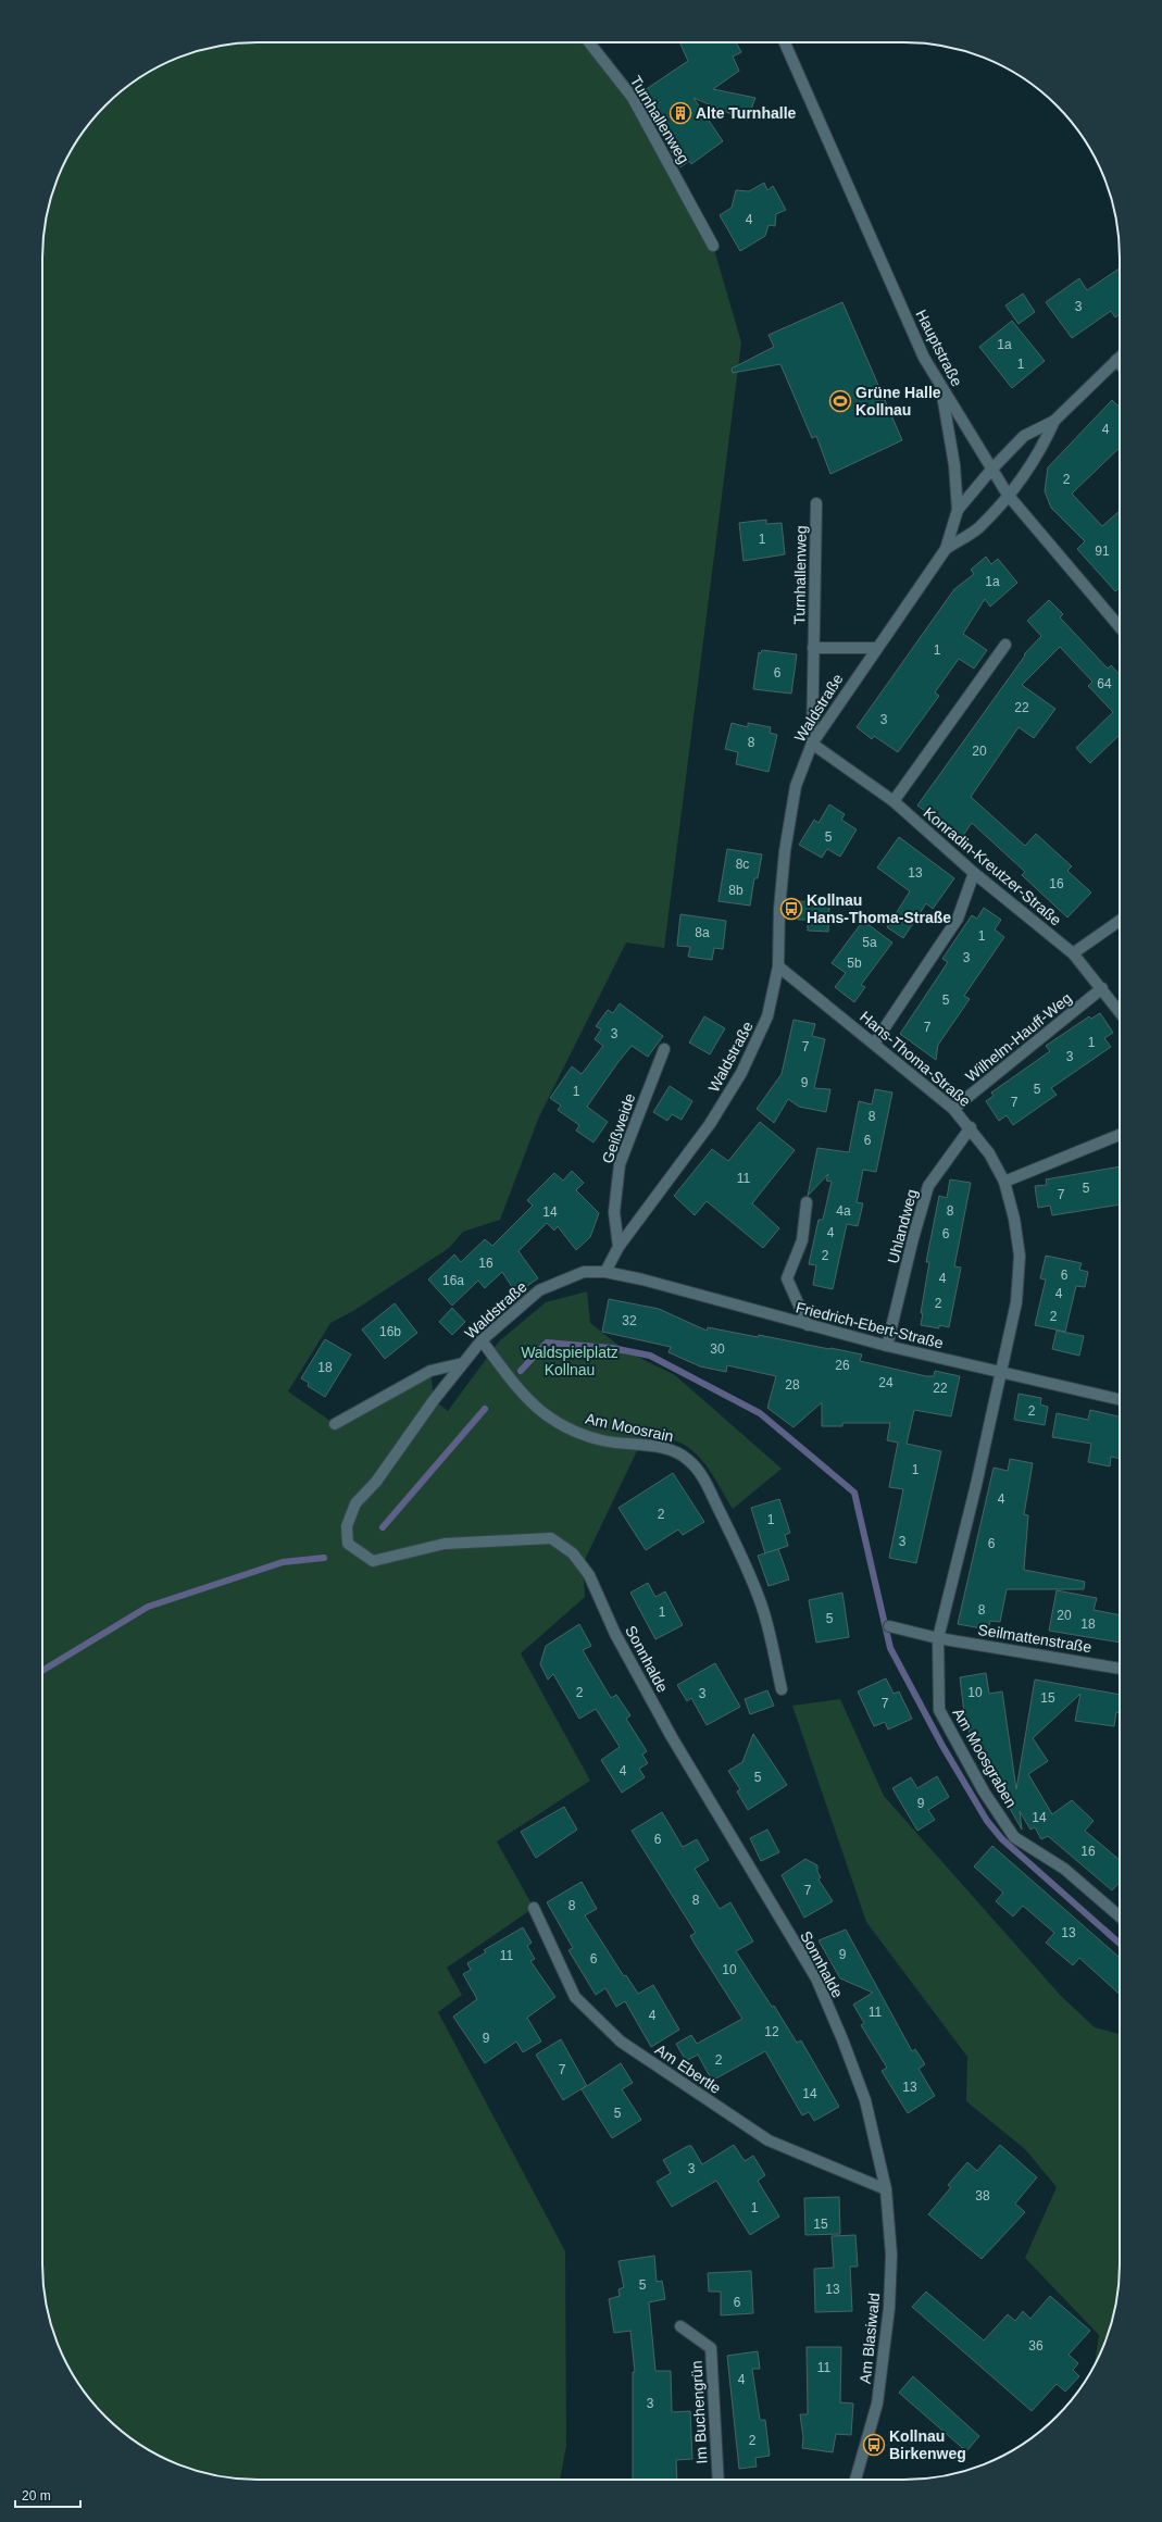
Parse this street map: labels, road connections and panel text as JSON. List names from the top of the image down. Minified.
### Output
{"streets":{"street":["Turnhallenweg","Hauptstraße","Waldstraße","Konradin-Kreutzer-Straße","Wilhelm-Hauff-Weg","Hans-Thoma-Straße","Geißweide","Uhlandweg","Friedrich-Ebert-Straße","Am Moosrain","Seilmattenstraße","Sonnhalde","Am Moosgraben","Am Ebertle","Am Blasiwald","Im Buchengrün"]},"crossings":[["Turnhallenweg","Waldstraße"],["Turnhallenweg","Konradin-Kreutzer-Straße"],["Hauptstraße","Waldstraße"],["Waldstraße","Konradin-Kreutzer-Straße"],["Waldstraße","Hans-Thoma-Straße"],["Waldstraße","Geißweide"],["Waldstraße","Friedrich-Ebert-Straße"],["Waldstraße","Am Moosrain"],["Waldstraße","Sonnhalde"],["Konradin-Kreutzer-Straße","Wilhelm-Hauff-Weg"],["Wilhelm-Hauff-Weg","Hans-Thoma-Straße"],["Hans-Thoma-Straße","Uhlandweg"],["Hans-Thoma-Straße","Friedrich-Ebert-Straße"],["Hans-Thoma-Straße","Am Moosgraben"],["Uhlandweg","Friedrich-Ebert-Straße"],["Friedrich-Ebert-Straße","Am Moosgraben"],["Seilmattenstraße","Am Moosgraben"],["Sonnhalde","Am Ebertle"],["Sonnhalde","Am Blasiwald"],["Am Ebertle","Am Blasiwald"]],"parks":["Waldspielplatz Kollnau"],"places":{"building":["Alte Turnhalle"],"sports":["Grüne Halle Kollnau"],"bus stop":["Kollnau Hans-Thoma-Straße","Kollnau Birkenweg"]},"house_numbers":["4","3","1a","1","4","2","1","91","1a","1","6","64","22","3","8","20","5","8c","13","16","8b","8a","1","5a","3","5b","5","7","3","1","7","3","9","5","1","7","8","6","11","5","7","4a","8","14","4","6","2","16","6","4","16a","4","2","2","32","16b","30","26","18","24","28","22","2","1","4","2","1","3","6","8","1","20","5","18","2","10","3","15","7","4","5","9","14","6","16","7","8","8","13","9","11","6","10","11","4","12","9","2","7","13","14","5","3","38","1","15","5","13","6","36","11","4","3","2"],"scale_bar":"20 m"}
